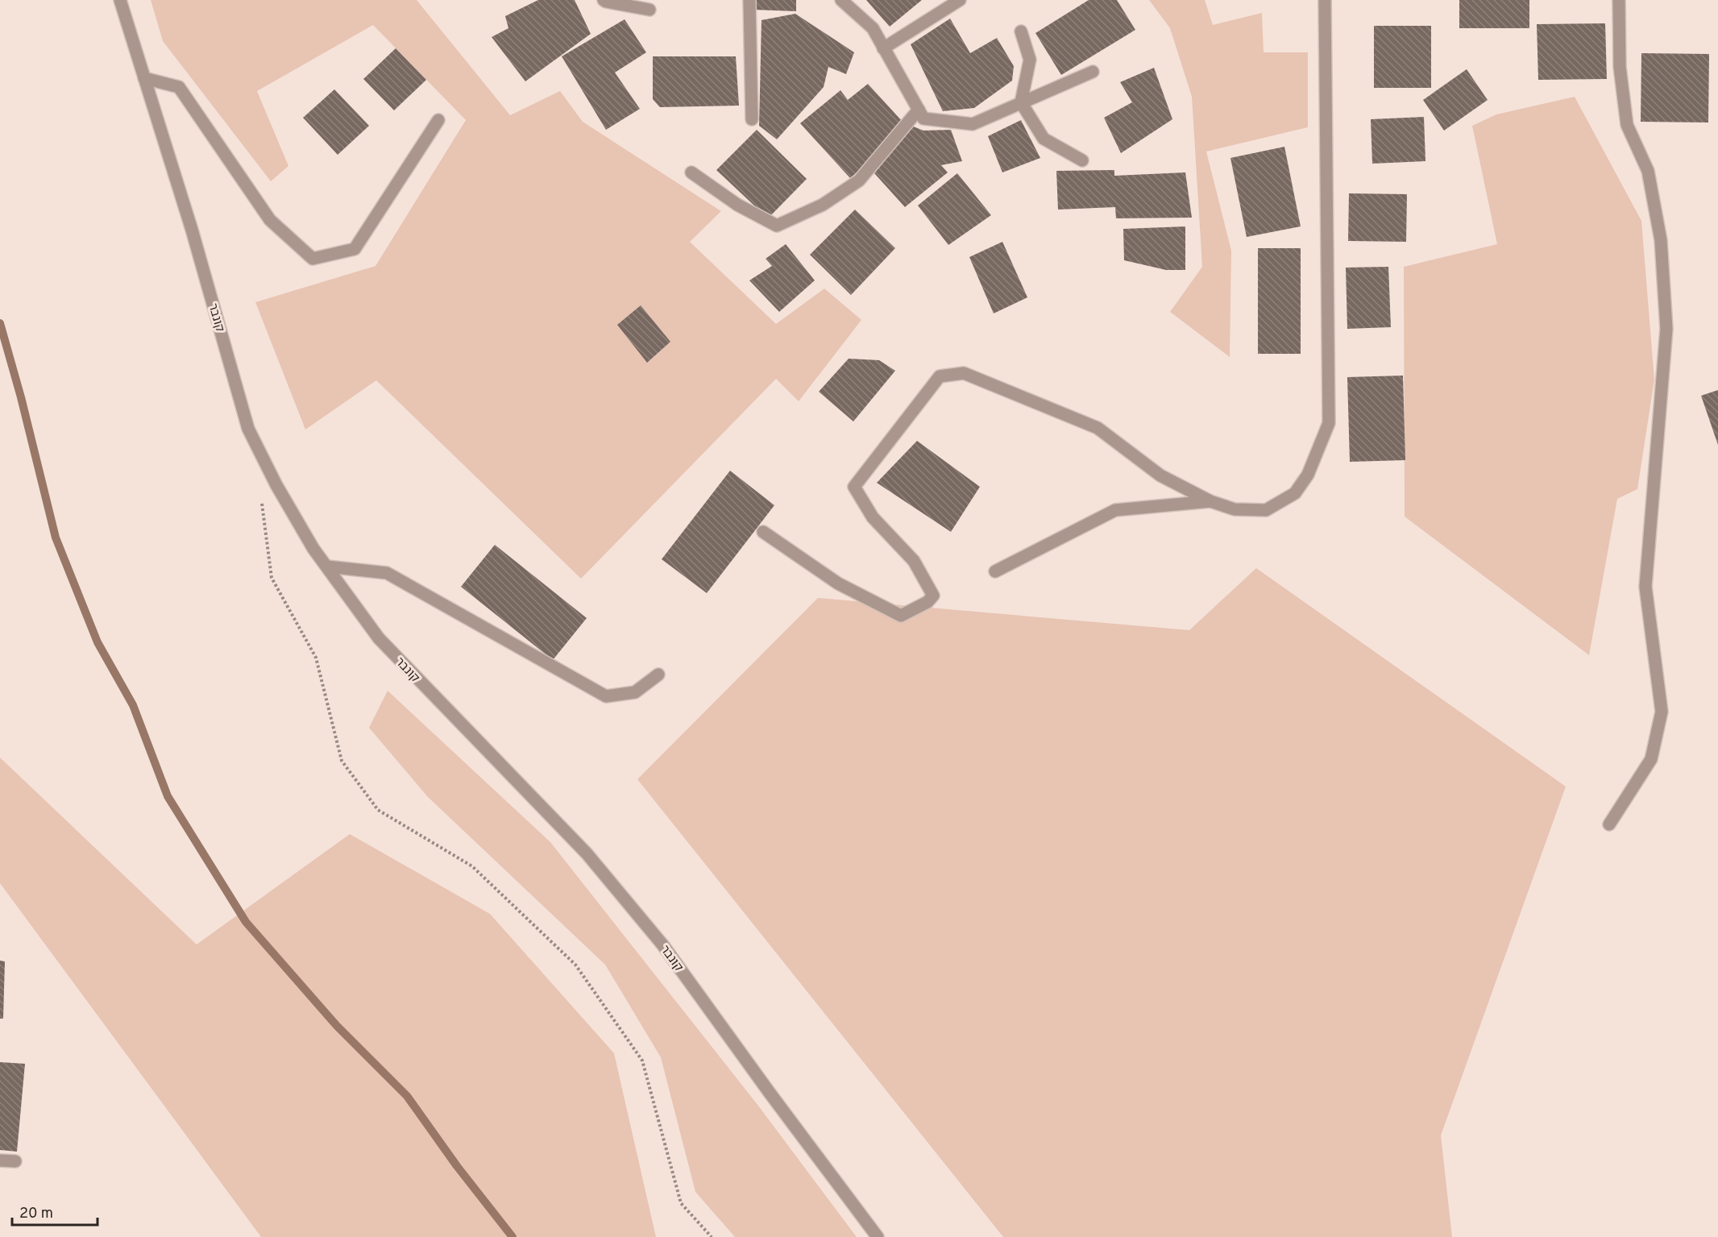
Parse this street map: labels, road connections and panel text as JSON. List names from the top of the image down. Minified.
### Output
{"streets":{"street":["קונבר"]},"scale_bar":"20 m"}
